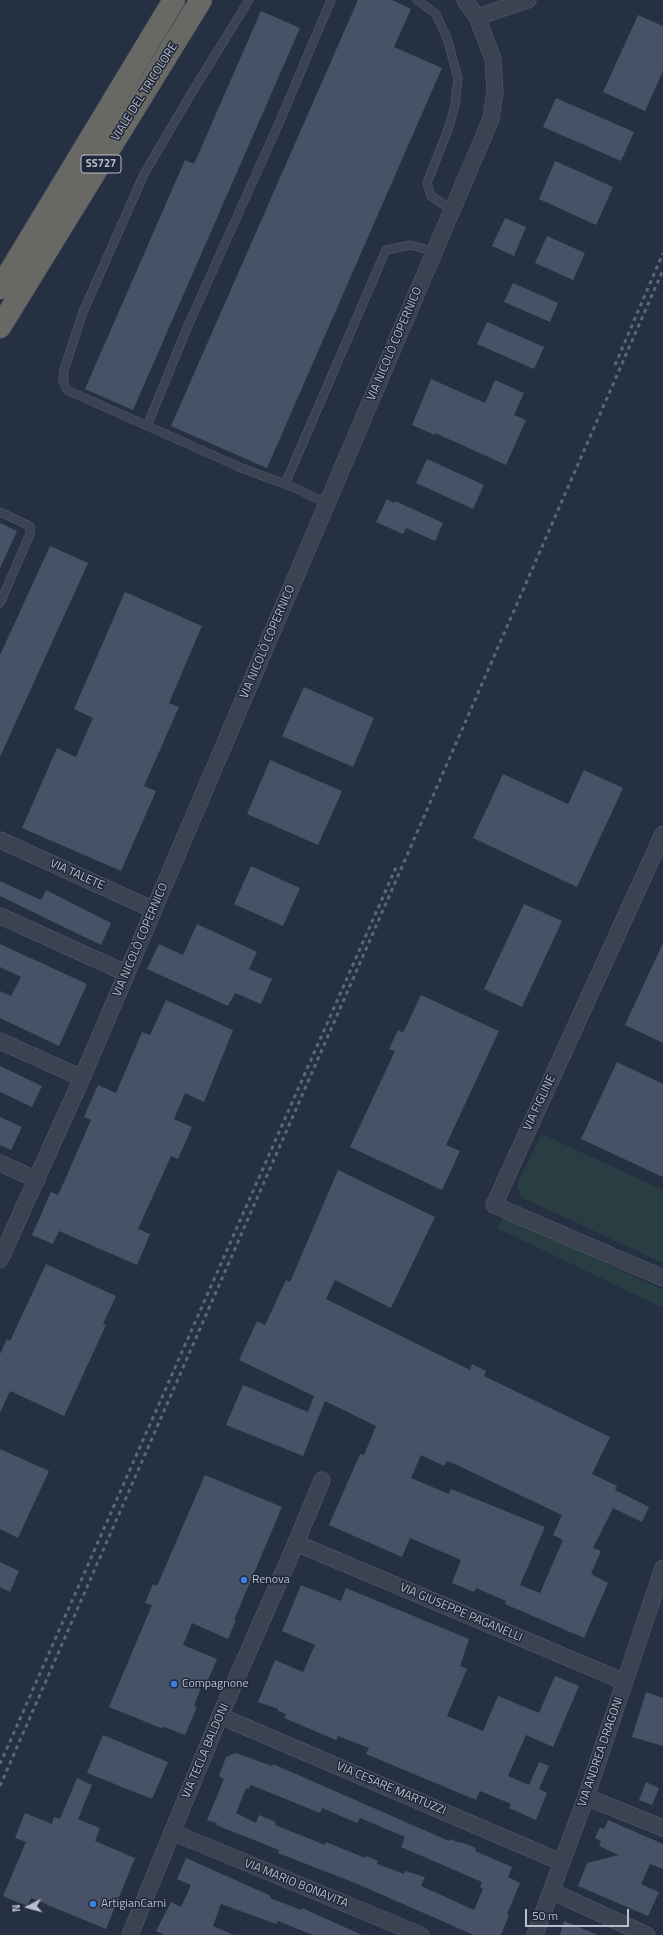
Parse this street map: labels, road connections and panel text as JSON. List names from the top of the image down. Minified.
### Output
{"streets":{"highway":["VIALE DEL TRICOLORE","SS727"],"street":["VIA NICOLÒ COPERNICO","VIA TALETE","VIA FIGLINE","VIA GIUSEPPE PAGANELLI","VIA TECLA BALDONI","VIA ANDREA DRAGONI","VIA CESARE MARTUZZI","VIA MARIO BONAVITA"]},"crossings":[["VIA NICOLÒ COPERNICO","VIA TALETE"],["VIA GIUSEPPE PAGANELLI","VIA TECLA BALDONI"],["VIA GIUSEPPE PAGANELLI","VIA ANDREA DRAGONI"],["VIA TECLA BALDONI","VIA CESARE MARTUZZI"],["VIA TECLA BALDONI","VIA MARIO BONAVITA"],["VIA ANDREA DRAGONI","VIA CESARE MARTUZZI"]],"places":["Renova","Compagnone","ArtigianCarni"],"scale_bar":"50 m","north":"left"}
